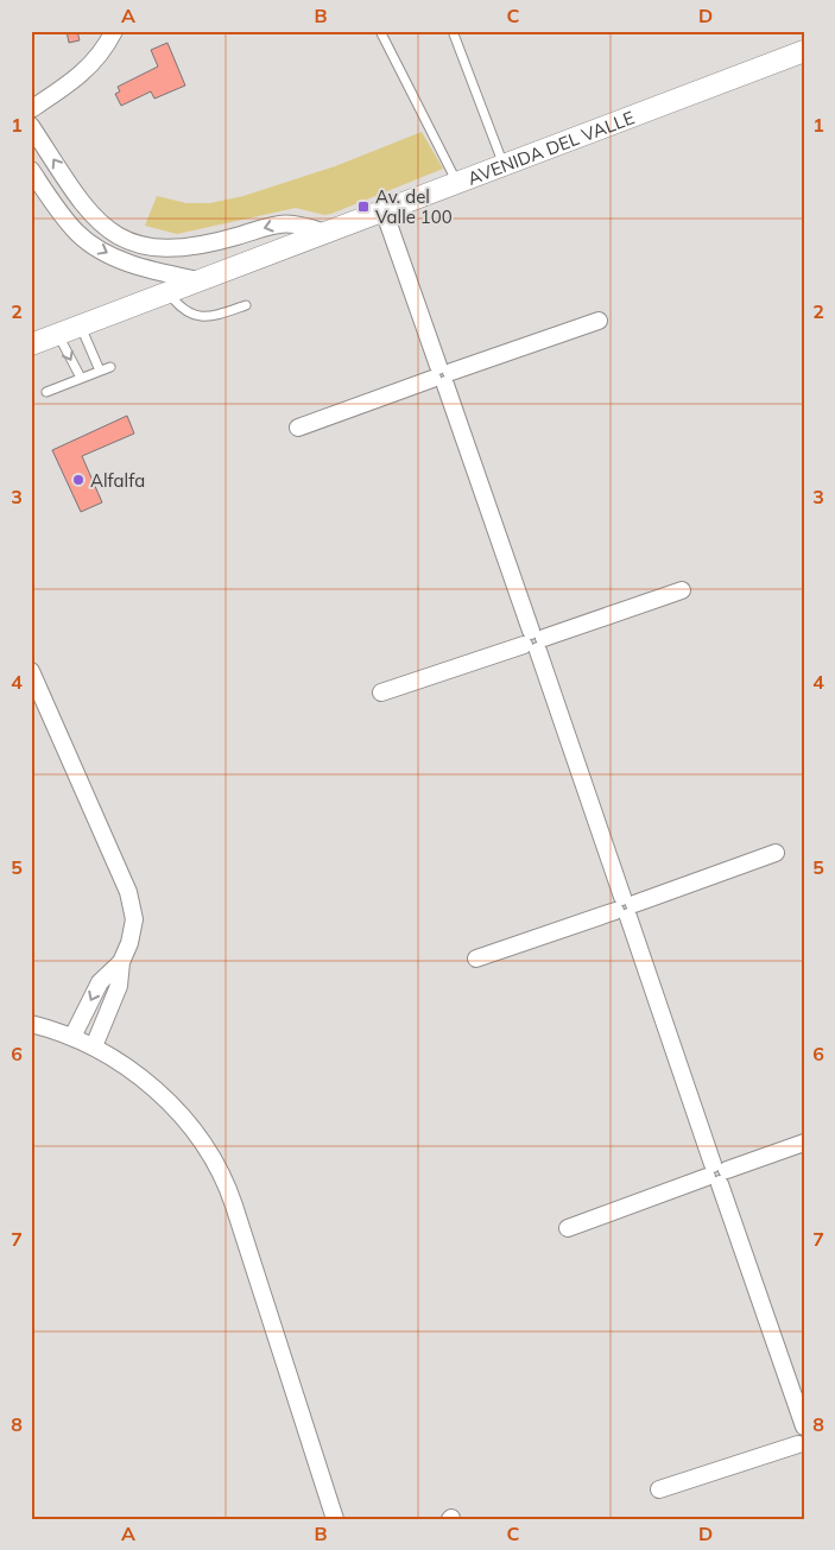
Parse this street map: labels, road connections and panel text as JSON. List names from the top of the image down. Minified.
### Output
{"streets":{"street":["AVENIDA DEL VALLE"]},"places":{"transit":["Av. del Valle 100"],"other":["Alfalfa"]},"grid":{"columns":["A","B","C","D"],"rows":["1","2","3","4","5","6","7","8"]}}
